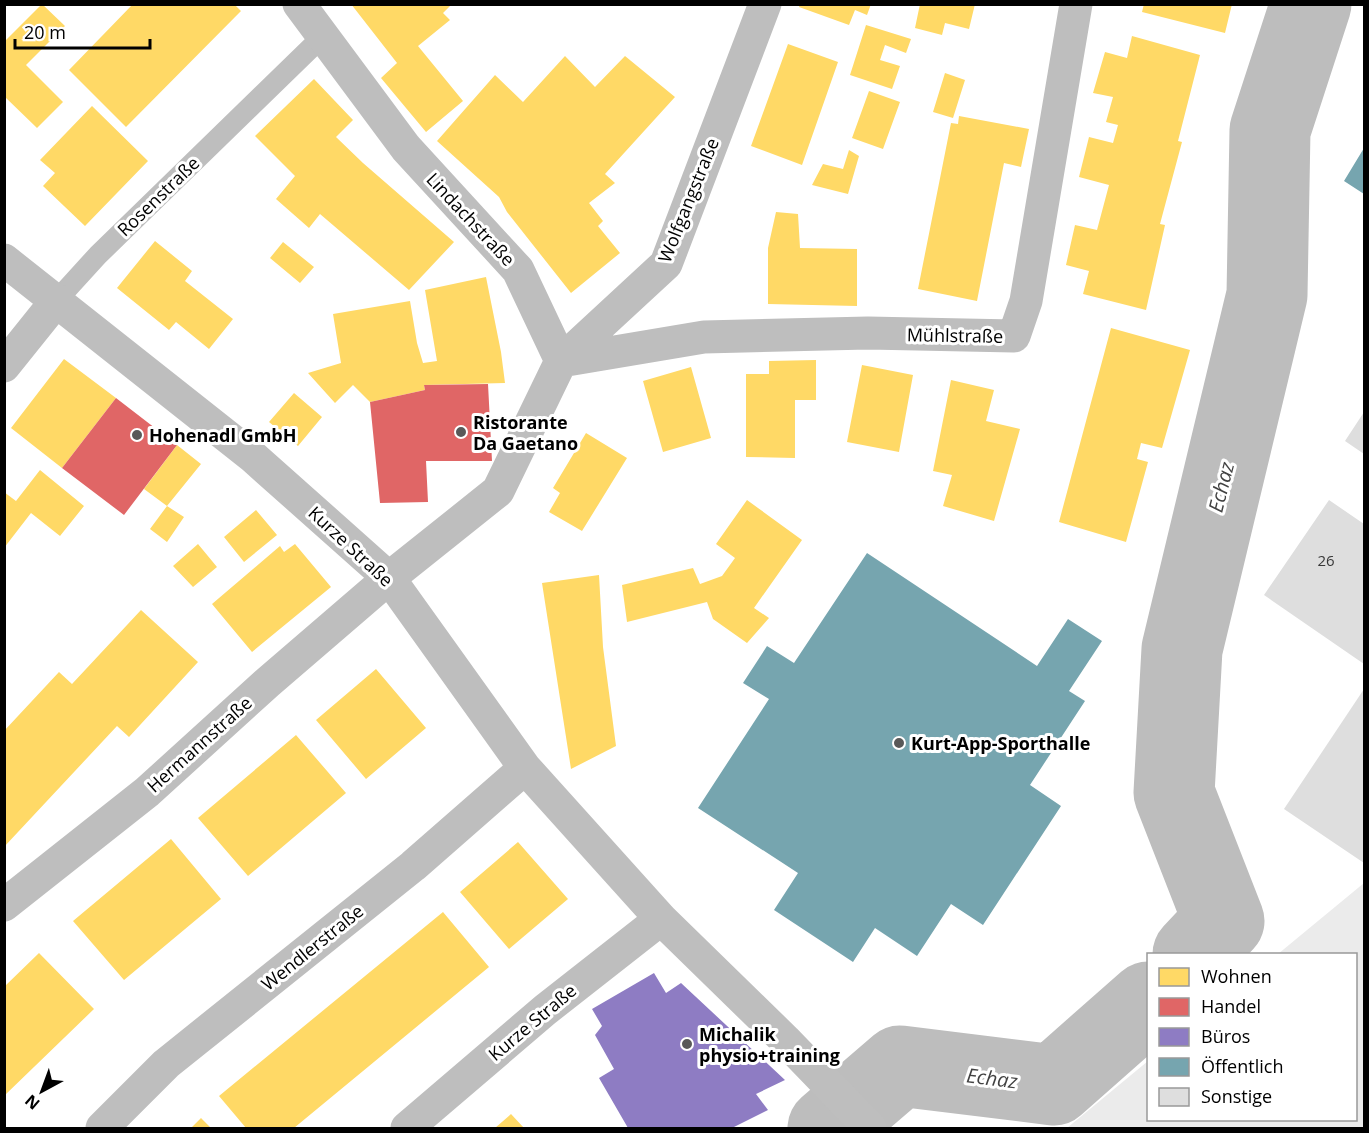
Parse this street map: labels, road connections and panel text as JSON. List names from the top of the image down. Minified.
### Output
{"streets":{"street":["Rosenstraße","Wolfgangstraße","Lindachstraße","Mühlstraße","Kurze Straße","Hermannstraße","Wendlerstraße"]},"crossings":[["Rosenstraße","Lindachstraße"],["Rosenstraße","Kurze Straße"],["Wolfgangstraße","Lindachstraße"],["Wolfgangstraße","Mühlstraße"],["Lindachstraße","Mühlstraße"],["Kurze Straße","Hermannstraße"],["Kurze Straße","Wendlerstraße"]],"water":["Echaz"],"places":["Ristorante Da Gaetano","Hohenadl GmbH","Kurt-App-Sporthalle","Michalik physio+training"],"house_numbers":["26"],"legend":["Wohnen","Handel","Büros","Öffentlich","Sonstige"],"scale_bar":"20 m","north":"bottom left"}
